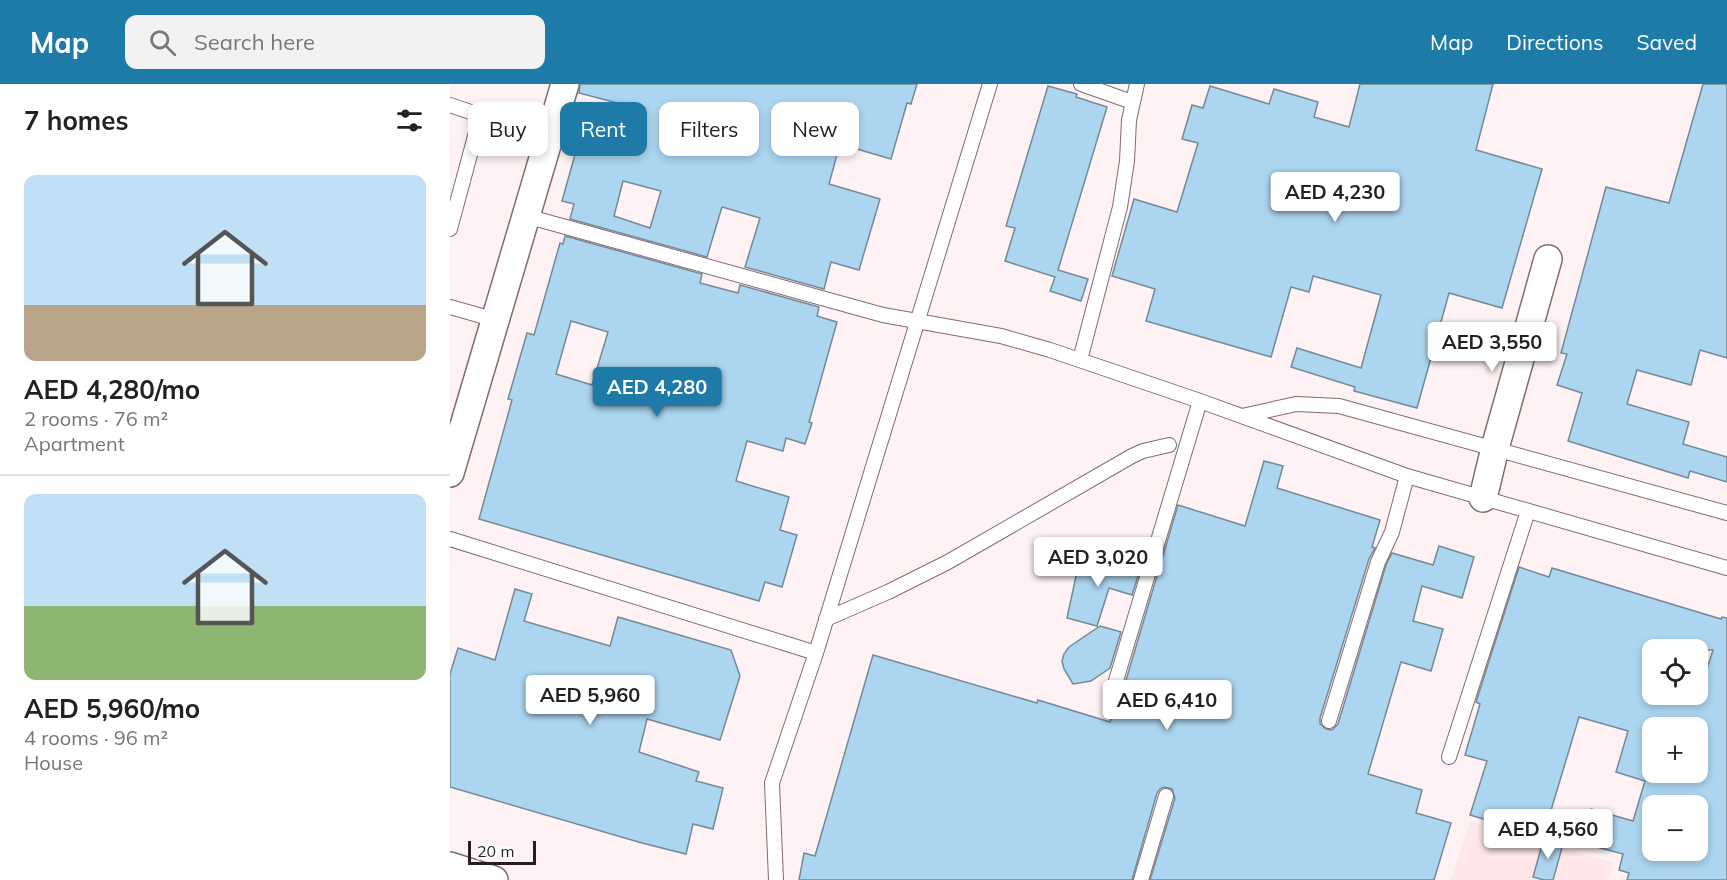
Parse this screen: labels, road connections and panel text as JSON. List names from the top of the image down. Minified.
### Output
{"scale_bar":"20 m","page":{"header":"Map","search":"Search here","nav":["Map","Directions","Saved"],"heading":"7 homes","chip":["Buy","Rent","Filters","New"],"list":[{"name":"AED 4,280/mo","note":"2 rooms · 76 m² · Apartment"},{"name":"AED 5,960/mo","note":"4 rooms · 96 m² · House"}],"price":["AED 4,230","AED 3,550","AED 4,280","AED 3,020","AED 5,960","AED 6,410","AED 4,560"],"map_buttons":["+","−"],"scale":"20 m"}}
